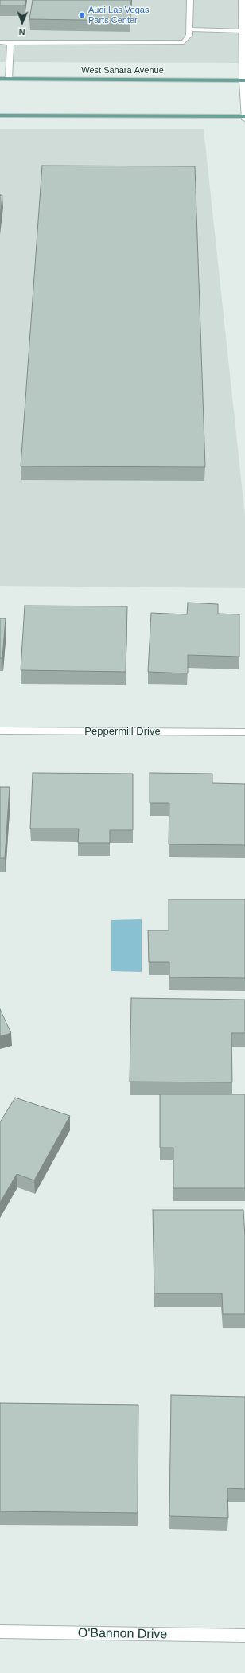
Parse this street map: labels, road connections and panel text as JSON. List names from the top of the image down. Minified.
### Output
{"streets":{"main road":["West Sahara Avenue"],"street":["Peppermill Drive","O'Bannon Drive"]},"places":["Audi Las Vegas Parts Center"],"north":"bottom"}
